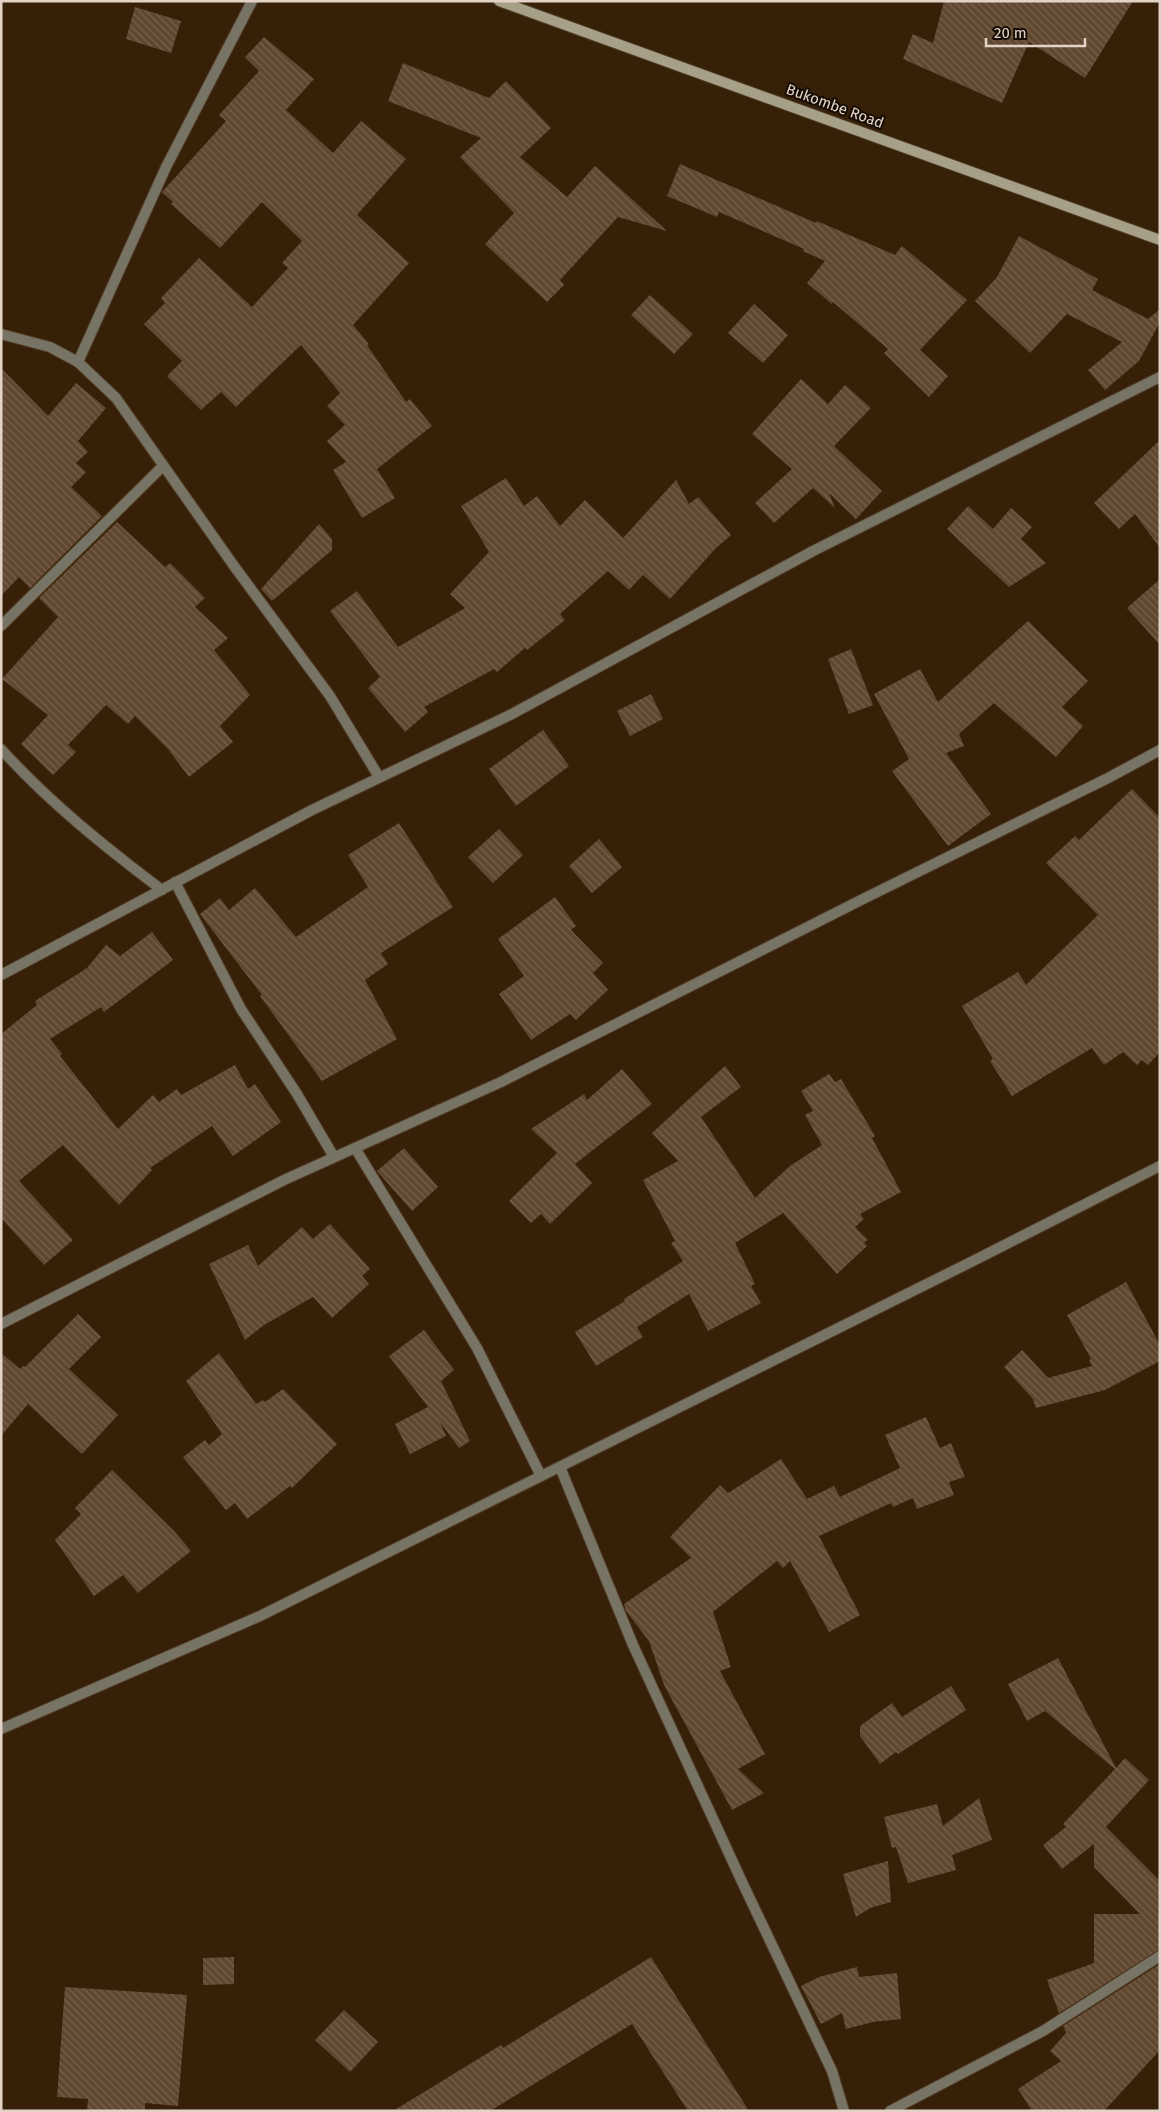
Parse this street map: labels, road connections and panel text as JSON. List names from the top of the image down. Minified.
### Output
{"streets":{"main road":["Bukombe Road"]},"scale_bar":"20 m"}
